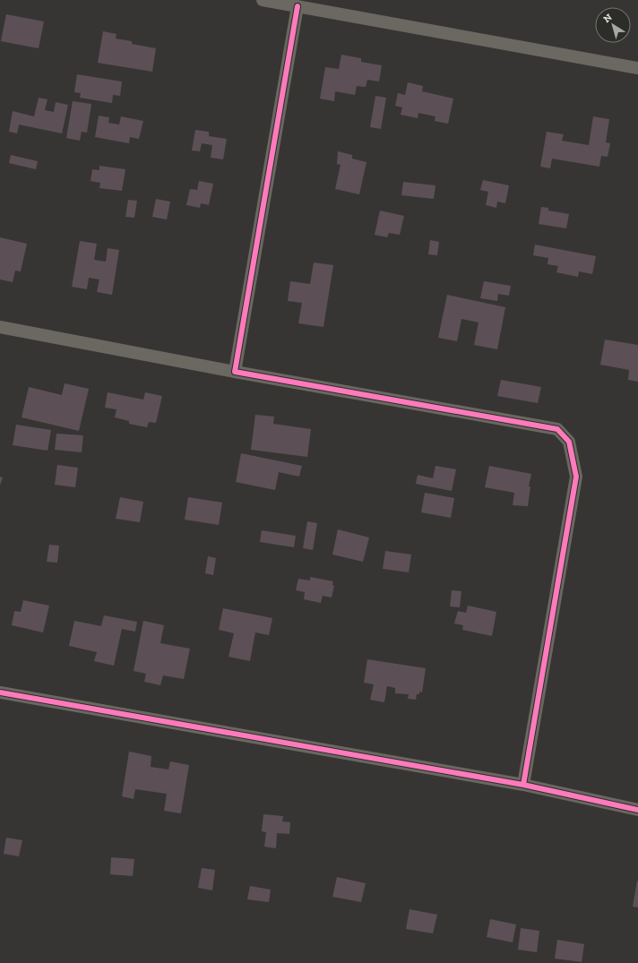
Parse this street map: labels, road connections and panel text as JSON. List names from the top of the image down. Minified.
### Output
{"north":"top left"}
